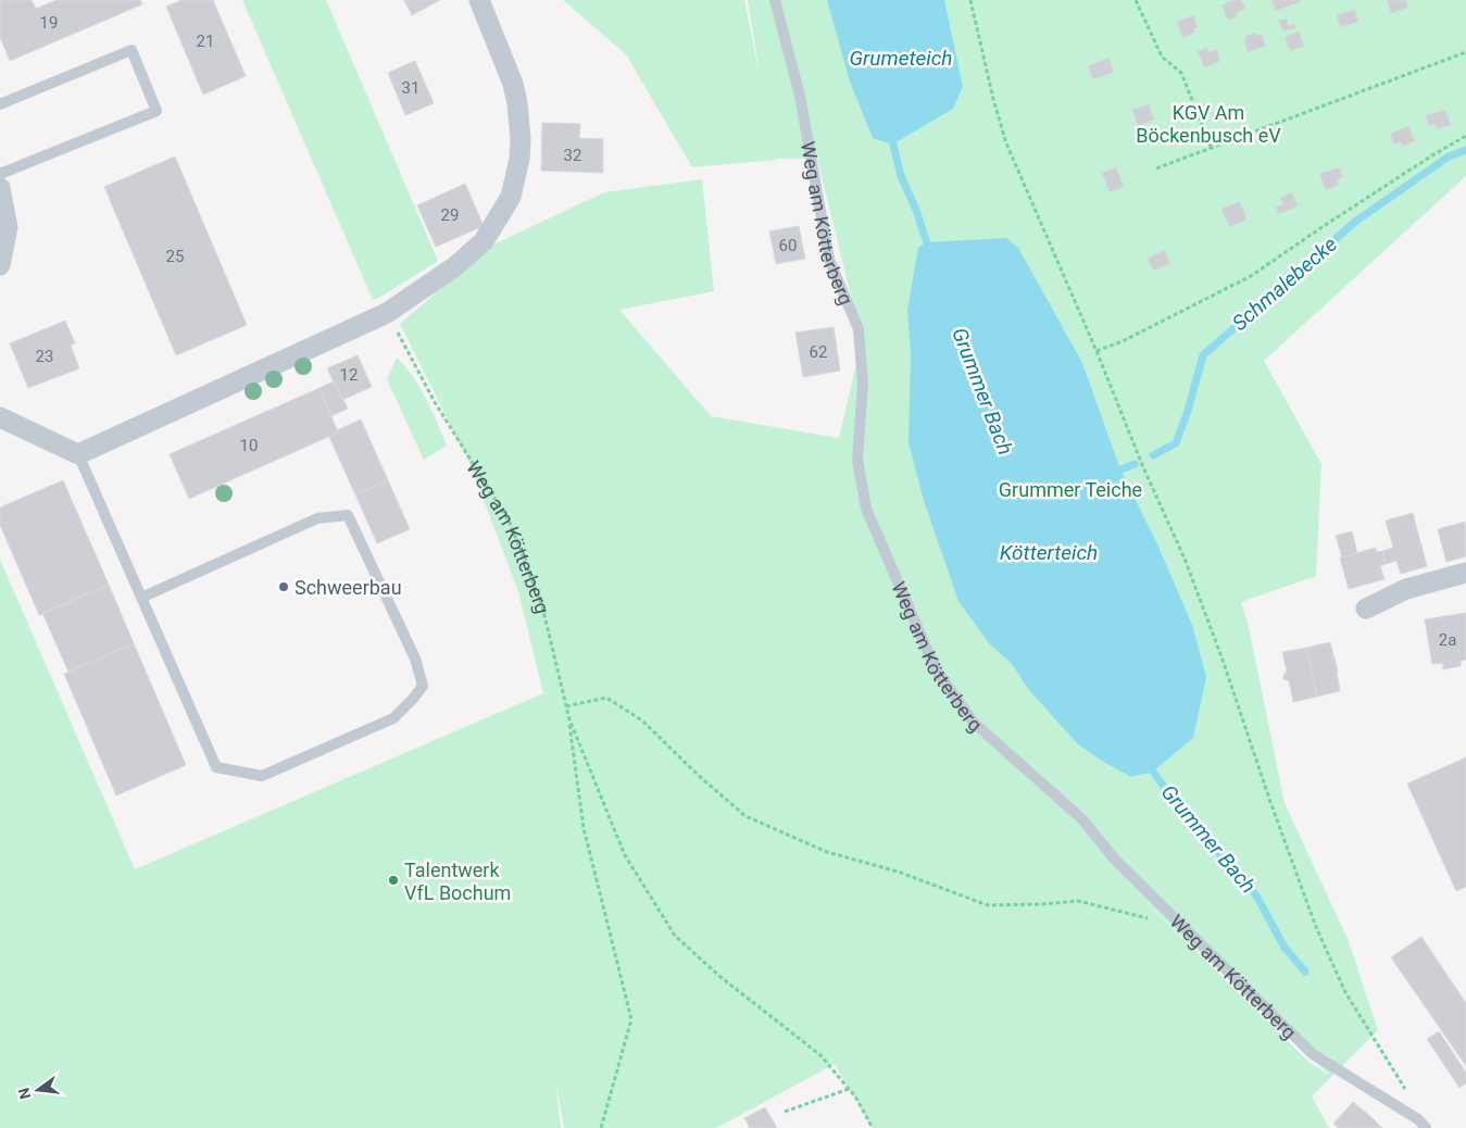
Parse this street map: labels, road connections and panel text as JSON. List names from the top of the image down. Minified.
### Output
{"streets":{"lane":["Weg am Kötterberg"]},"water":["Grumeteich","Schmalebecke","Grummer Bach","Kötterteich"],"parks":["KGV Am Böckenbusch eV","Grummer Teiche"],"places":["Schweerbau","Talentwerk VfL Bochum"],"house_numbers":["19","21","31","32","29","60","25","62","23","12","10","2a"],"north":"left"}
